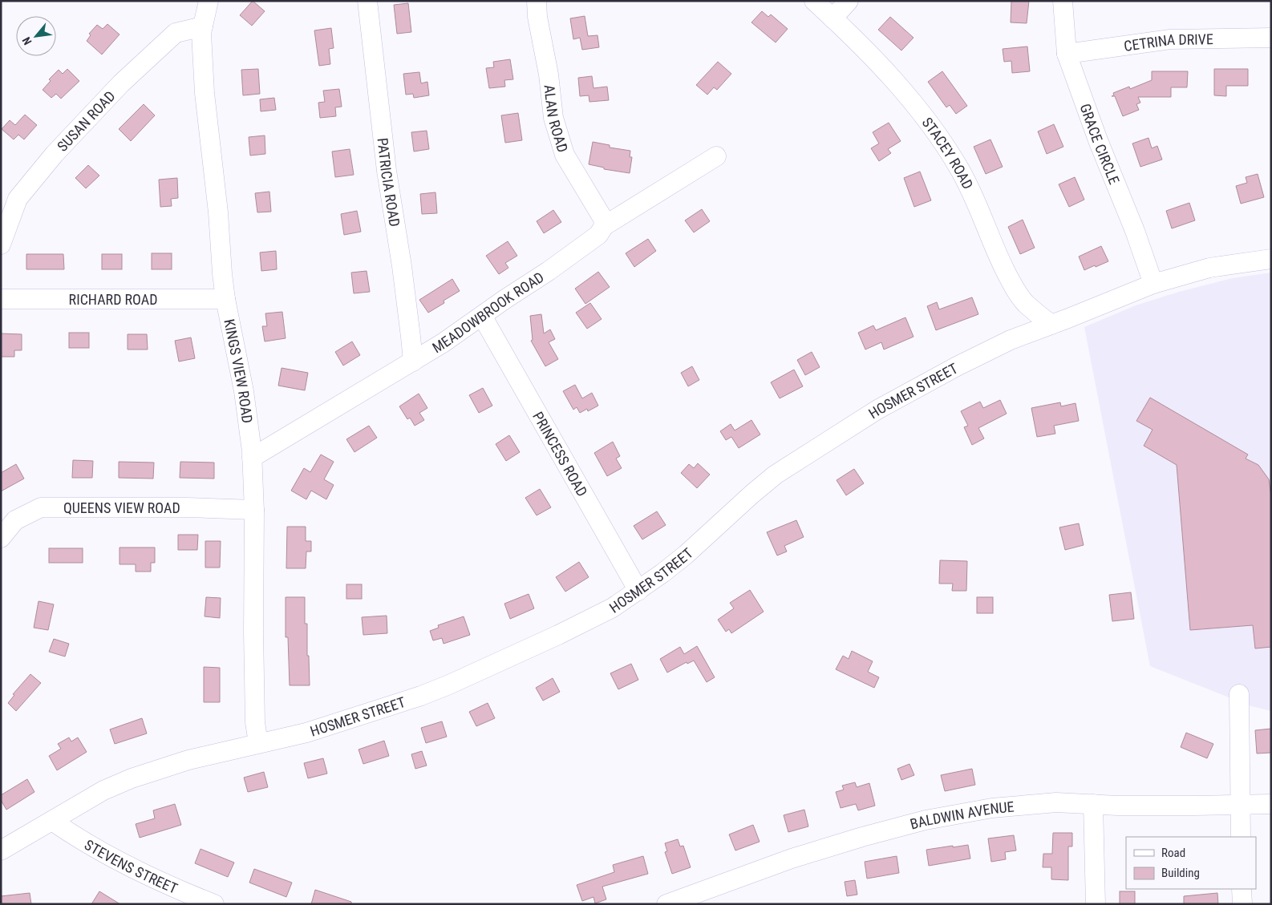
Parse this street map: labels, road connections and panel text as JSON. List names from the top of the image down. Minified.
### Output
{"streets":{"street":["CETRINA DRIVE","ALAN ROAD","SUSAN ROAD","GRACE CIRCLE","STACEY ROAD","PATRICIA ROAD","RICHARD ROAD","MEADOWBROOK ROAD","KINGS VIEW ROAD","HOSMER STREET","PRINCESS ROAD","QUEENS VIEW ROAD","BALDWIN AVENUE","STEVENS STREET"]},"crossings":[["CETRINA DRIVE","GRACE CIRCLE"],["ALAN ROAD","MEADOWBROOK ROAD"],["SUSAN ROAD","KINGS VIEW ROAD"],["GRACE CIRCLE","HOSMER STREET"],["STACEY ROAD","HOSMER STREET"],["PATRICIA ROAD","MEADOWBROOK ROAD"],["RICHARD ROAD","KINGS VIEW ROAD"],["MEADOWBROOK ROAD","KINGS VIEW ROAD"],["MEADOWBROOK ROAD","PRINCESS ROAD"],["KINGS VIEW ROAD","HOSMER STREET"],["KINGS VIEW ROAD","QUEENS VIEW ROAD"],["HOSMER STREET","PRINCESS ROAD"],["HOSMER STREET","STEVENS STREET"]],"legend":["Road","Building"],"north":"bottom left"}
